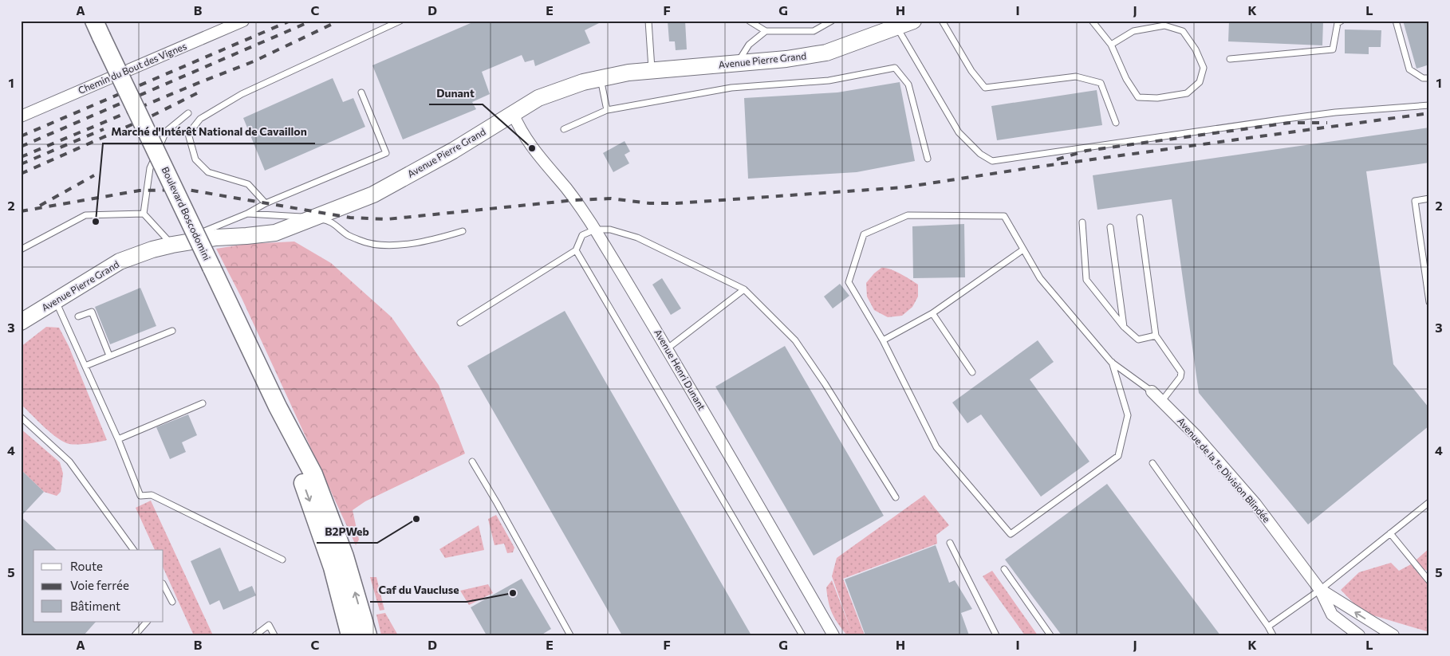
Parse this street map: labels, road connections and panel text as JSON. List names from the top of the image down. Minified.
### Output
{"streets":{"main road":["Boulevard Boscodomini"],"street":["Avenue Pierre Grand","Chemin du Bout des Vignes","Avenue Henri Dunant","Avenue de la 1e Division Blindée"]},"crossings":[["Avenue Pierre Grand","Avenue Henri Dunant"]],"places":["Dunant","Marché d'Intérêt National de Cavaillon","B2PWeb","Caf du Vaucluse"],"legend":["Route","Voie ferrée","Bâtiment"],"grid":{"columns":["A","B","C","D","E","F","G","H","I","J","K","L"],"rows":["1","2","3","4","5"]}}
